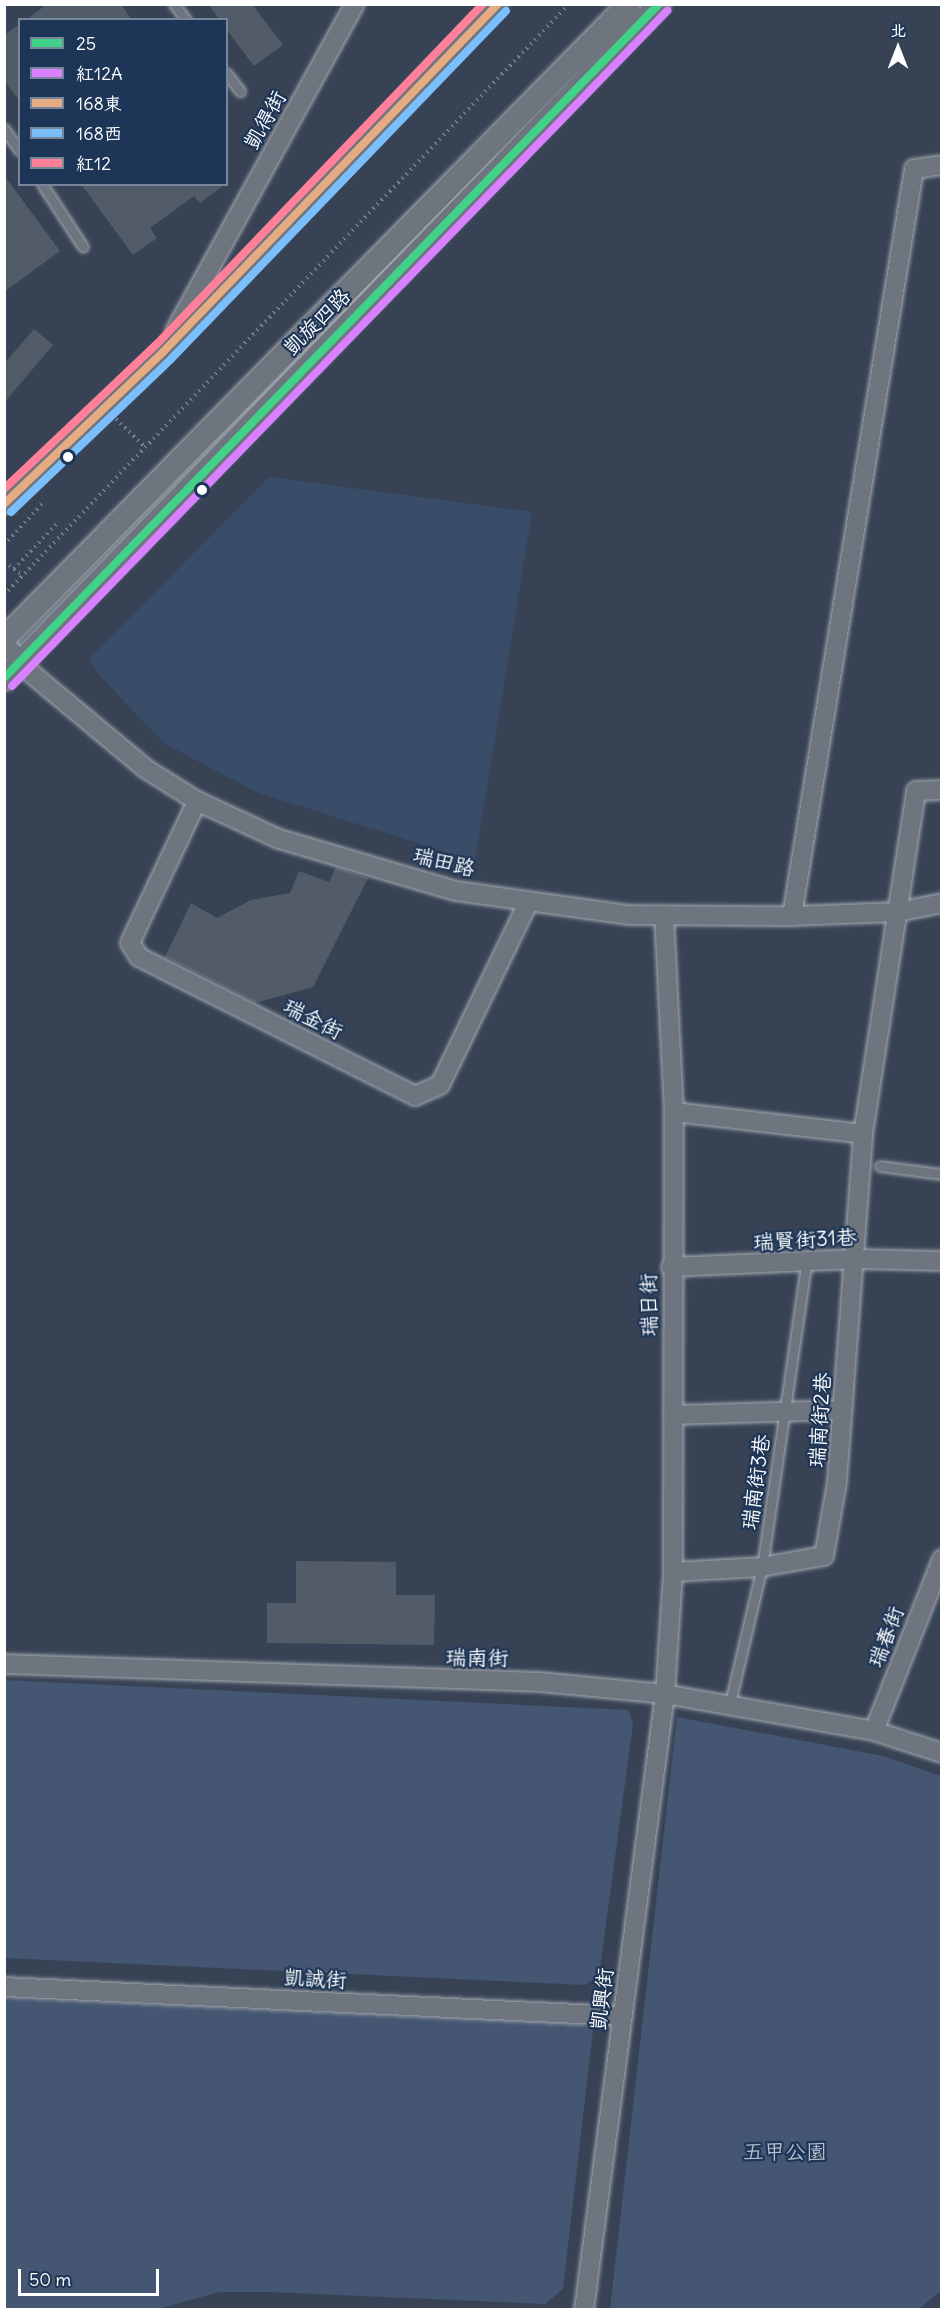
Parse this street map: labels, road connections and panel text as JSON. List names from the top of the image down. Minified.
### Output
{"streets":{"street":["凱得街","凱旋四路","瑞田路","瑞金街","瑞賢街31巷","瑞日街","瑞南街2巷","瑞春街","瑞南街","凱誠街","凱興街"],"lane":["瑞南街3巷"]},"crossings":[["凱旋四路","瑞田路"],["瑞田路","瑞金街"],["瑞田路","瑞日街"],["瑞田路","瑞南街2巷"],["瑞賢街31巷","瑞日街"],["瑞賢街31巷","瑞南街2巷"],["瑞賢街31巷","瑞南街3巷"],["瑞日街","瑞南街2巷"],["瑞日街","瑞南街"],["瑞日街","凱興街"],["瑞南街2巷","瑞南街3巷"],["瑞南街3巷","瑞南街"],["瑞春街","瑞南街"],["瑞南街","凱興街"],["凱誠街","凱興街"]],"parks":["五甲公園"],"lines":["transit line 25","transit line 168東","transit line 紅12","transit line 紅12A","transit line 168西"],"legend":["25","紅12A","168東","168西","紅12"],"scale_bar":"50 m","north":"top"}
